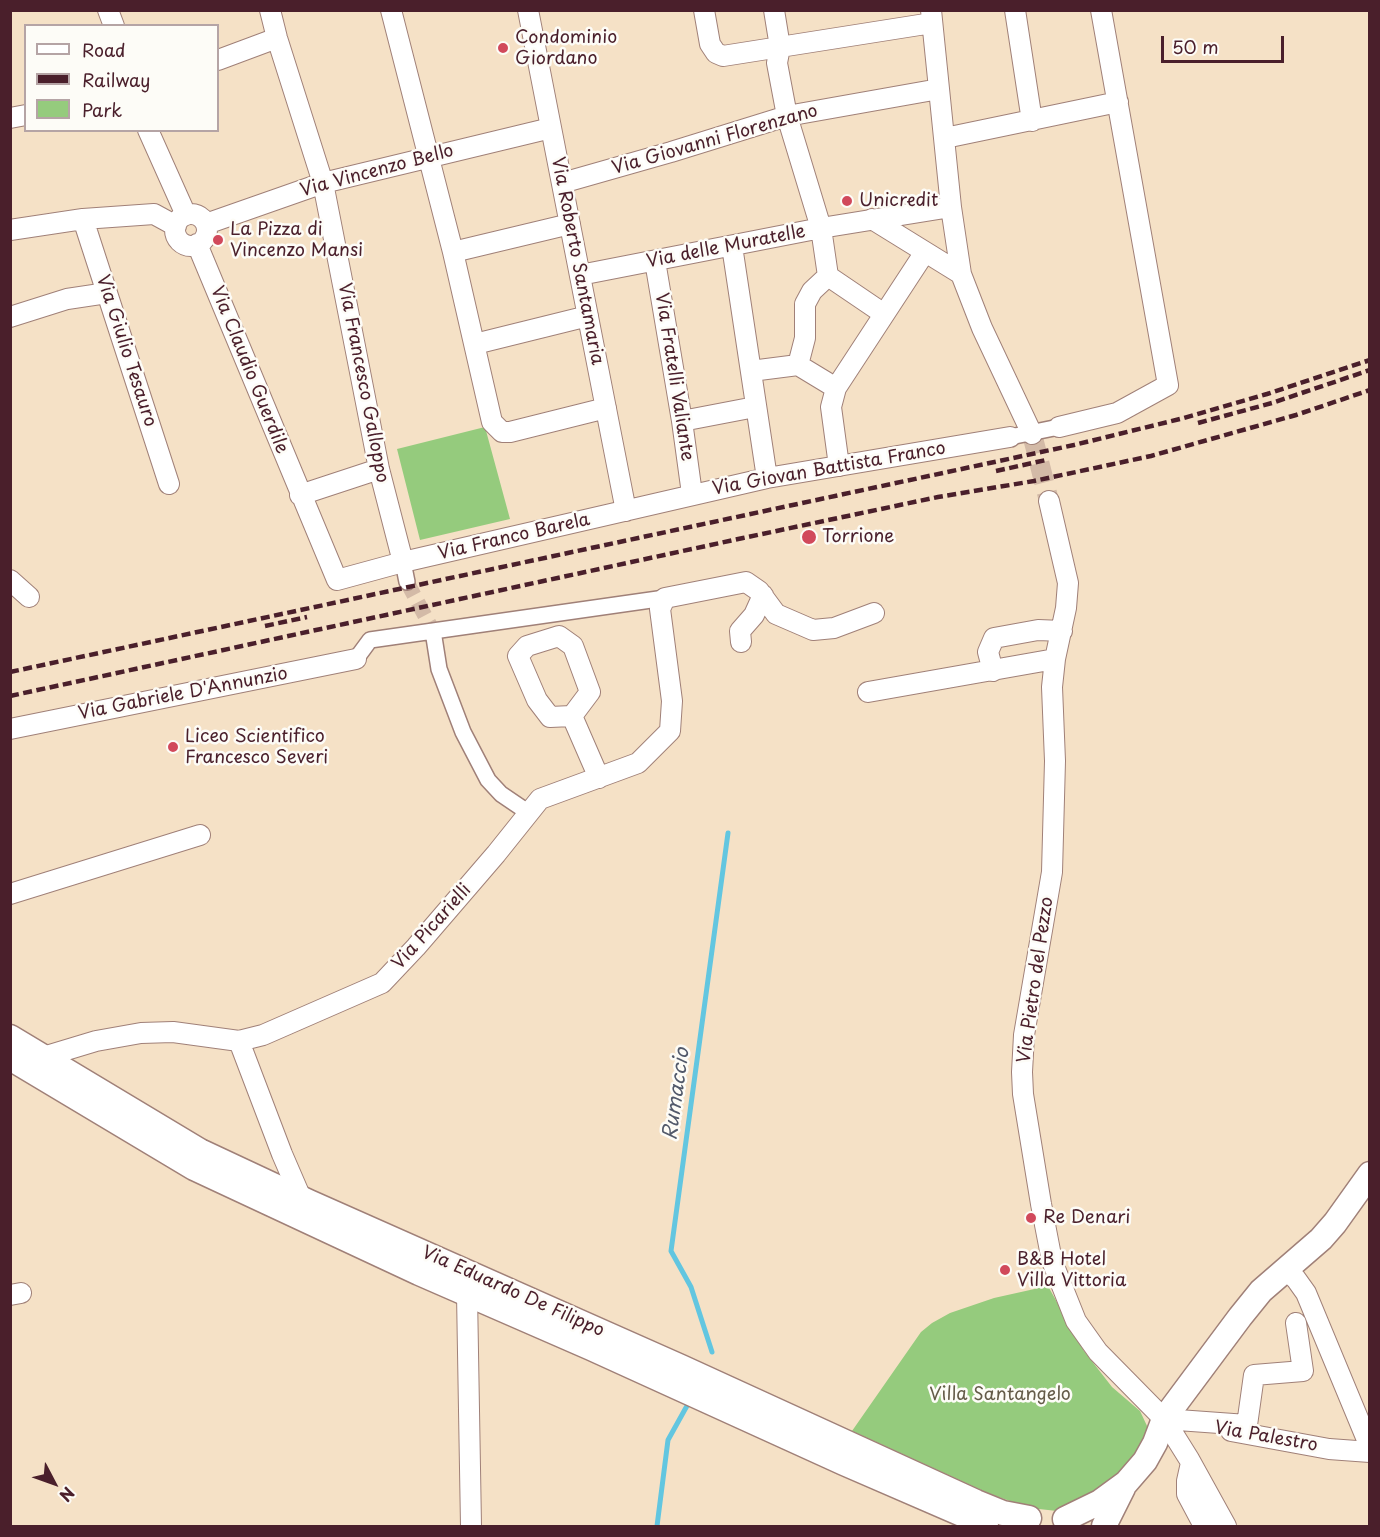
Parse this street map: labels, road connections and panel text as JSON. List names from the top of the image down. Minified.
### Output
{"streets":{"street":["Via Giovanni Florenzano","Via Vincenzo Bello","Via delle Muratelle","Via Roberto Santamaria","Via Giulio Tesauro","Via Claudio Guerdile","Via Fratelli Valiante","Via Francesco Galloppo","Via Giovan Battista Franco","Via Franco Barela","Via Gabriele D'Annunzio","Via Picarielli","Via Pietro del Pezzo","Via Eduardo De Filippo","Via Palestro"]},"crossings":[["Via Giovanni Florenzano","Via Roberto Santamaria"],["Via Vincenzo Bello","Via Roberto Santamaria"],["Via Vincenzo Bello","Via Claudio Guerdile"],["Via Vincenzo Bello","Via Francesco Galloppo"],["Via delle Muratelle","Via Roberto Santamaria"],["Via delle Muratelle","Via Fratelli Valiante"],["Via Roberto Santamaria","Via Giovan Battista Franco"],["Via Roberto Santamaria","Via Franco Barela"],["Via Claudio Guerdile","Via Francesco Galloppo"],["Via Claudio Guerdile","Via Franco Barela"],["Via Fratelli Valiante","Via Giovan Battista Franco"],["Via Francesco Galloppo","Via Franco Barela"],["Via Giovan Battista Franco","Via Franco Barela"],["Via Picarielli","Via Eduardo De Filippo"],["Via Pietro del Pezzo","Via Palestro"]],"water":["Rumaccio"],"parks":["Villa Santangelo"],"places":["Condominio Giordano","Unicredit","La Pizza di Vincenzo Mansi","Torrione","Liceo Scientifico Francesco Severi","Re Denari","B&B Hotel Villa Vittoria"],"legend":["Road","Railway","Park"],"scale_bar":"50 m","north":"bottom right"}
